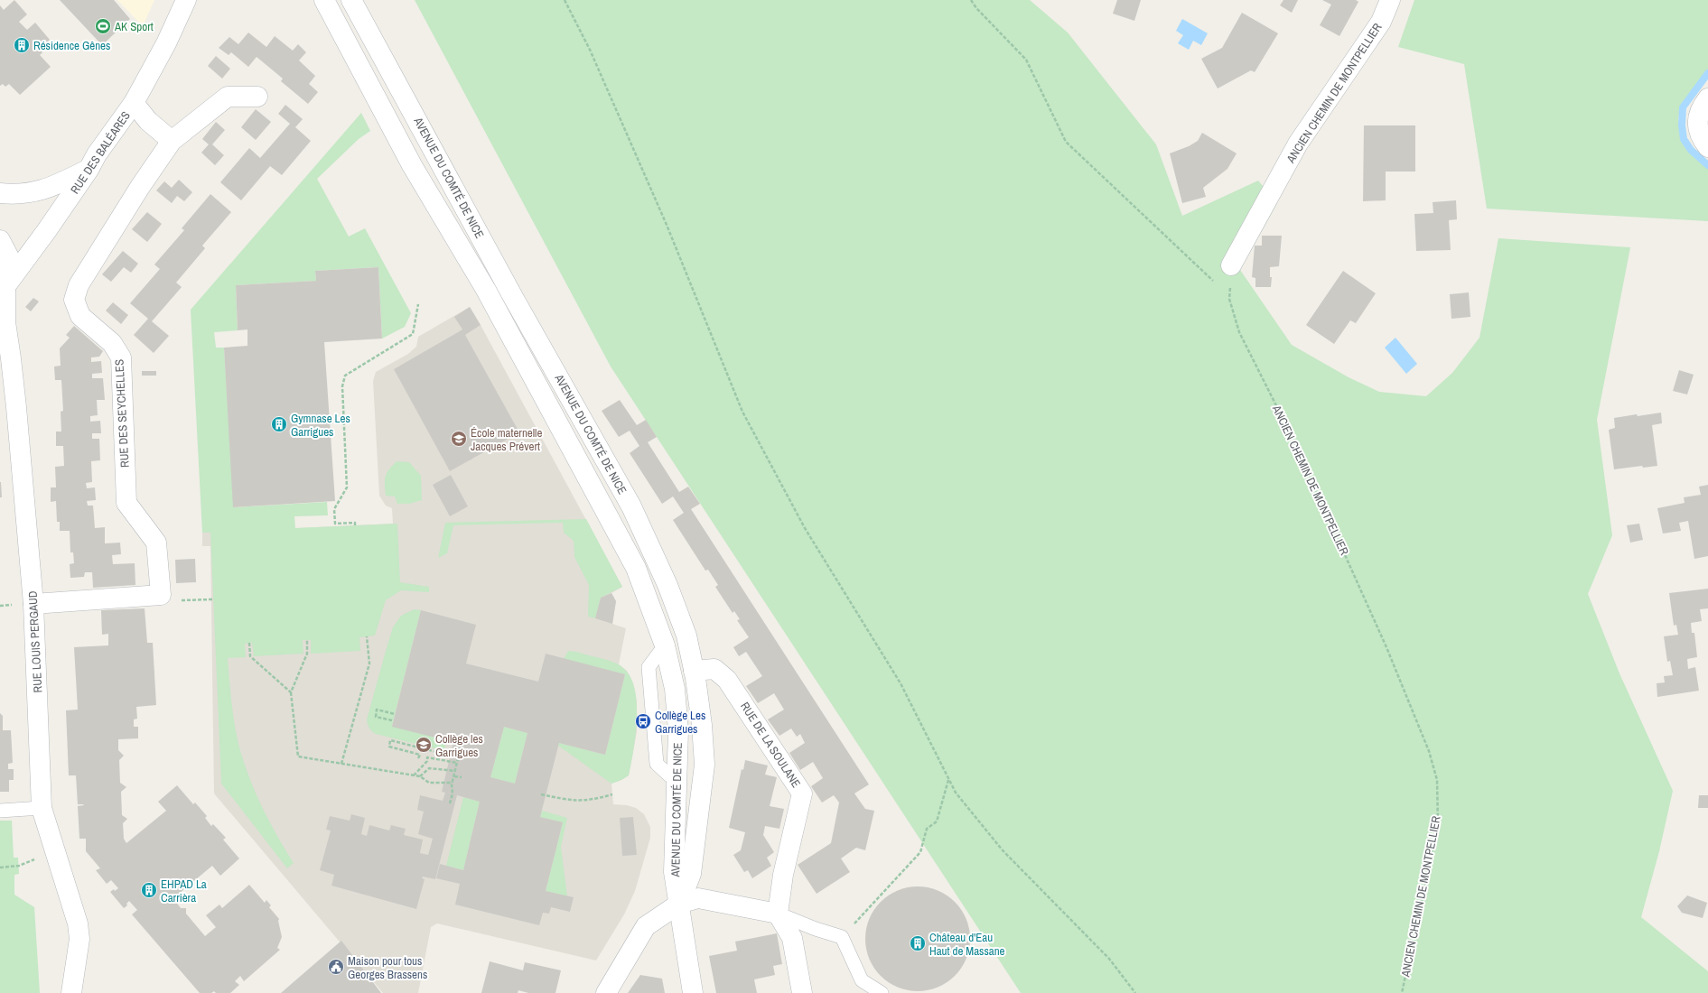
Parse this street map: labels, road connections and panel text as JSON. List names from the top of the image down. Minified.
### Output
{"streets":{"street":["ANCIEN CHEMIN DE MONTPELLIER","RUE DES BALÉARES","AVENUE DU COMTÉ DE NICE","RUE DES SEYCHELLES","RUE LOUIS PERGAUD","RUE DE LA SOULANE"]},"crossings":[["RUE DES BALÉARES","RUE LOUIS PERGAUD"],["AVENUE DU COMTÉ DE NICE","RUE DE LA SOULANE"],["RUE DES SEYCHELLES","RUE LOUIS PERGAUD"]],"places":{"sports":["AK Sport"],"building":["Résidence Gênes","Gymnase Les Garrigues","EHPAD La Carrièra","Château d'Eau Haut de Massane"],"school or university":["École maternelle Jacques Prévert","Collège les Garrigues"],"bus stop":["Collège Les Garrigues"],"public building":["Maison pour tous Georges Brassens"]}}
